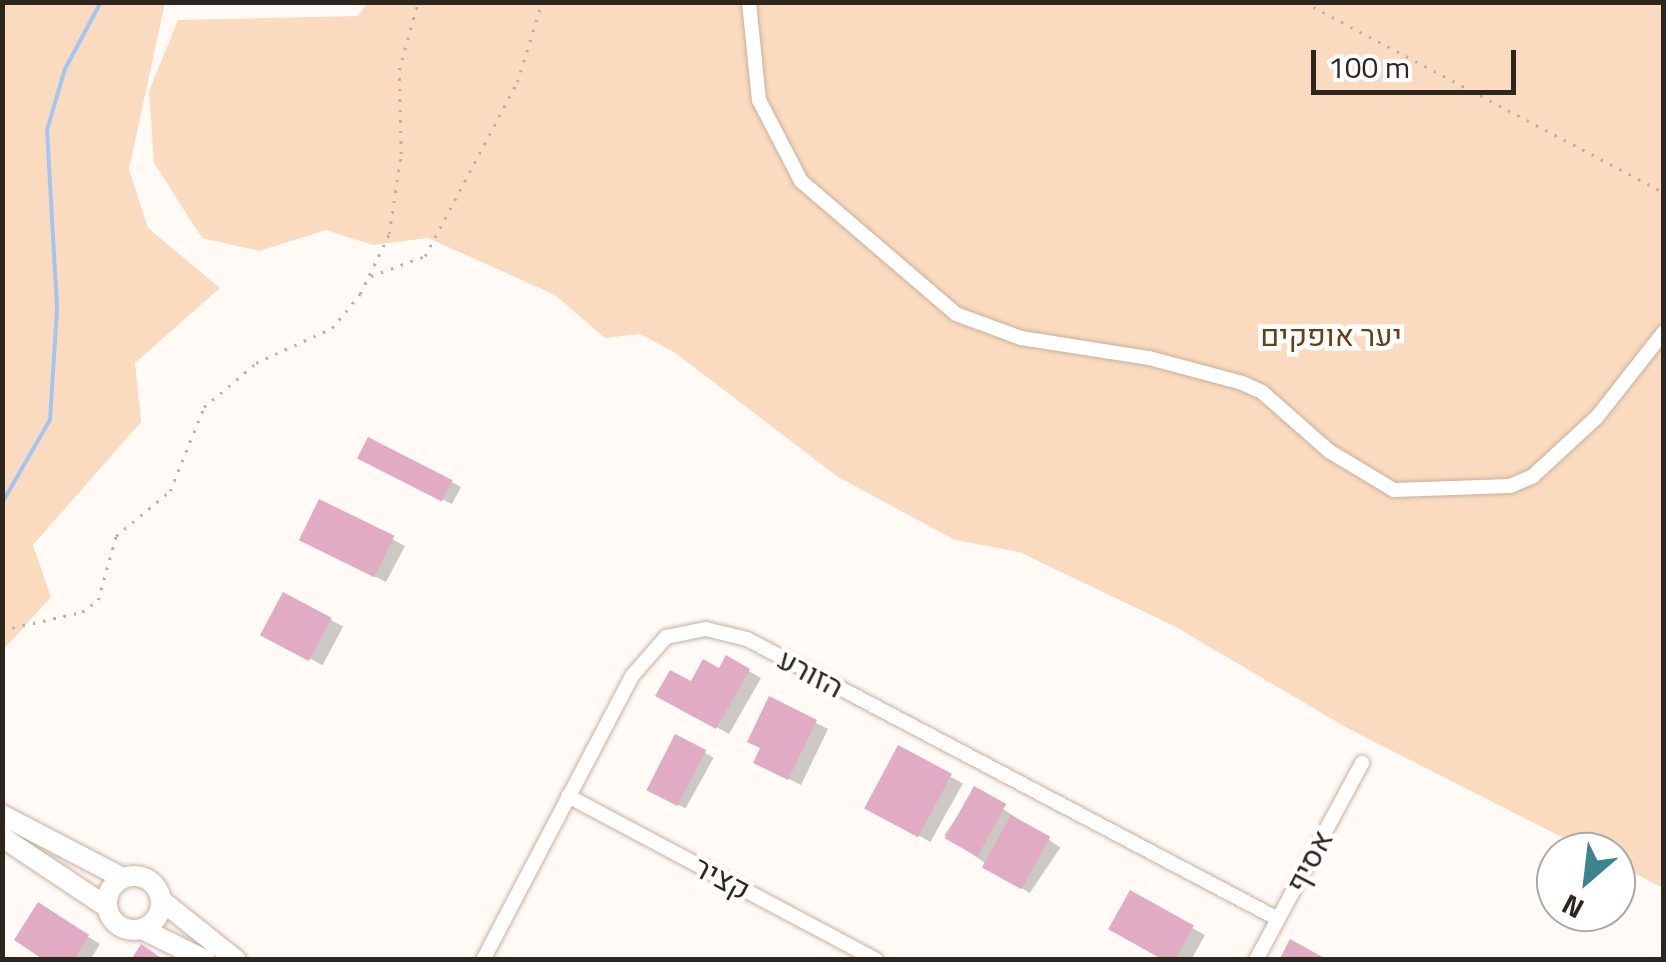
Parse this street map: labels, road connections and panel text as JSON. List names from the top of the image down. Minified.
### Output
{"streets":{"street":["הזורע","אסיף","קציר"]},"crossings":[["הזורע","אסיף"],["הזורע","קציר"]],"parks":["יער אופקים"],"scale_bar":"100 m","north":"bottom left"}
